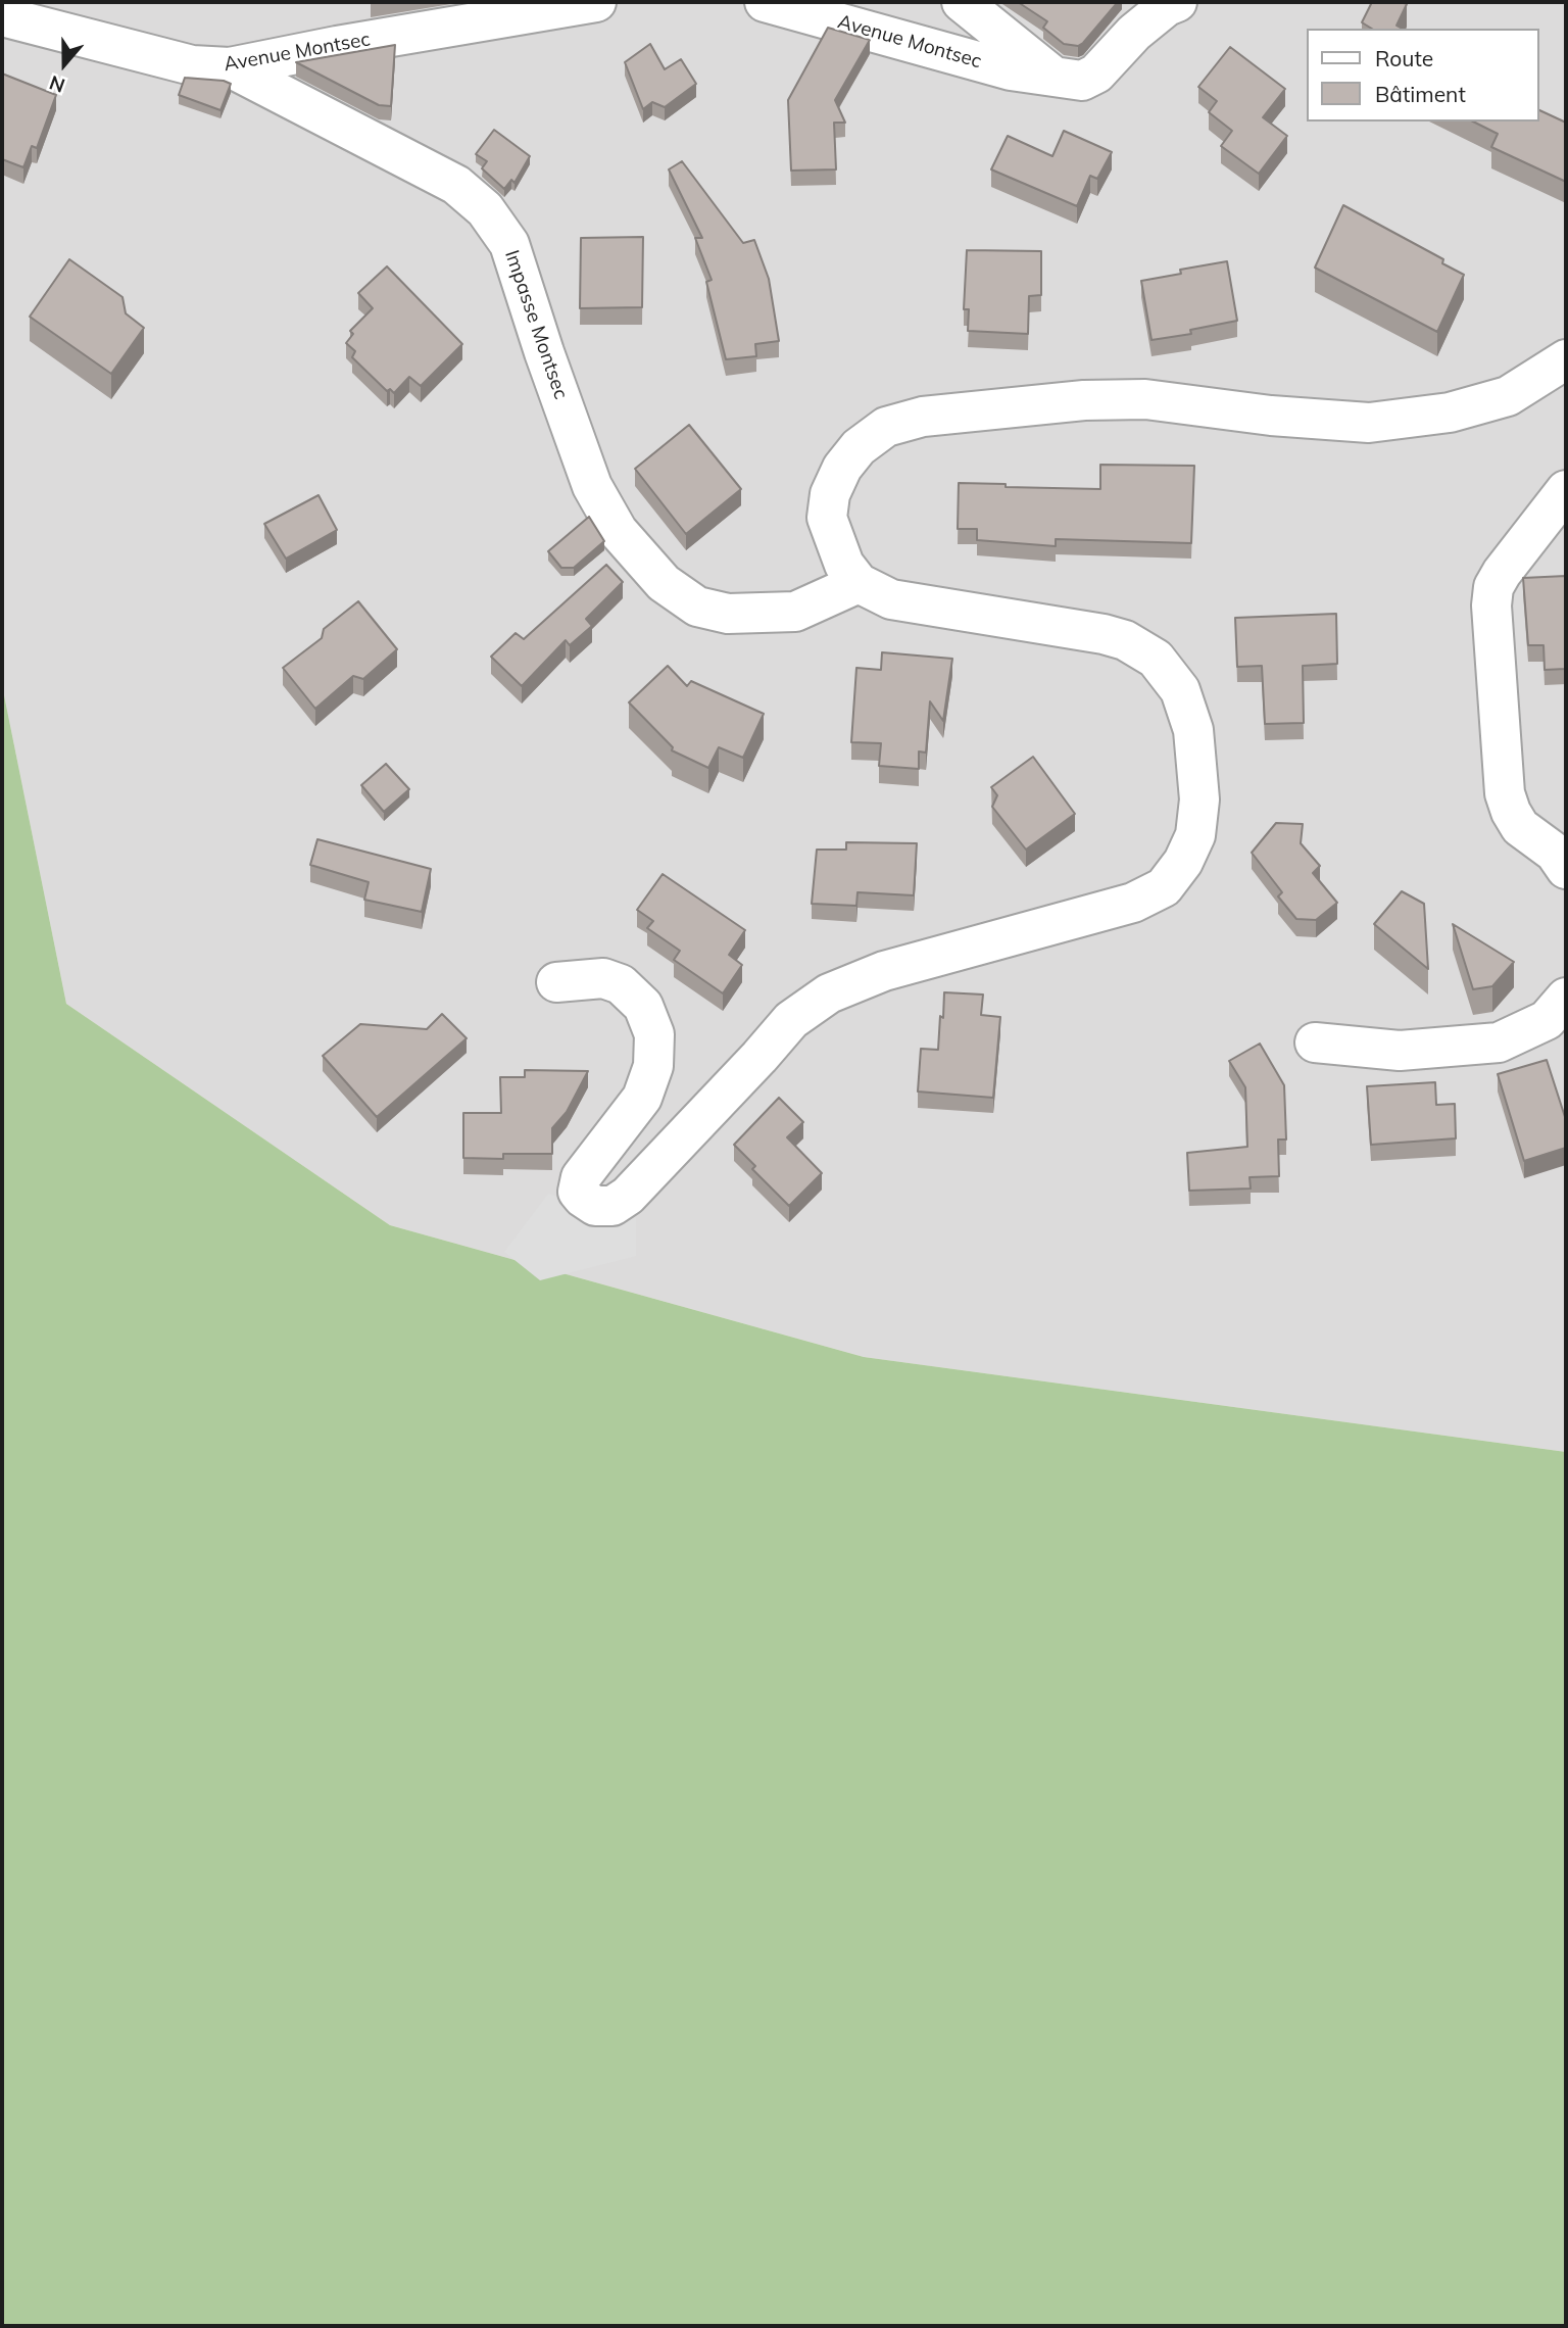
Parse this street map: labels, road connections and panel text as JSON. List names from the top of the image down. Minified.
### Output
{"streets":{"street":["Avenue Montsec","Impasse Montsec"]},"crossings":[["Avenue Montsec","Impasse Montsec"]],"legend":["Route","Bâtiment"],"north":"bottom"}
